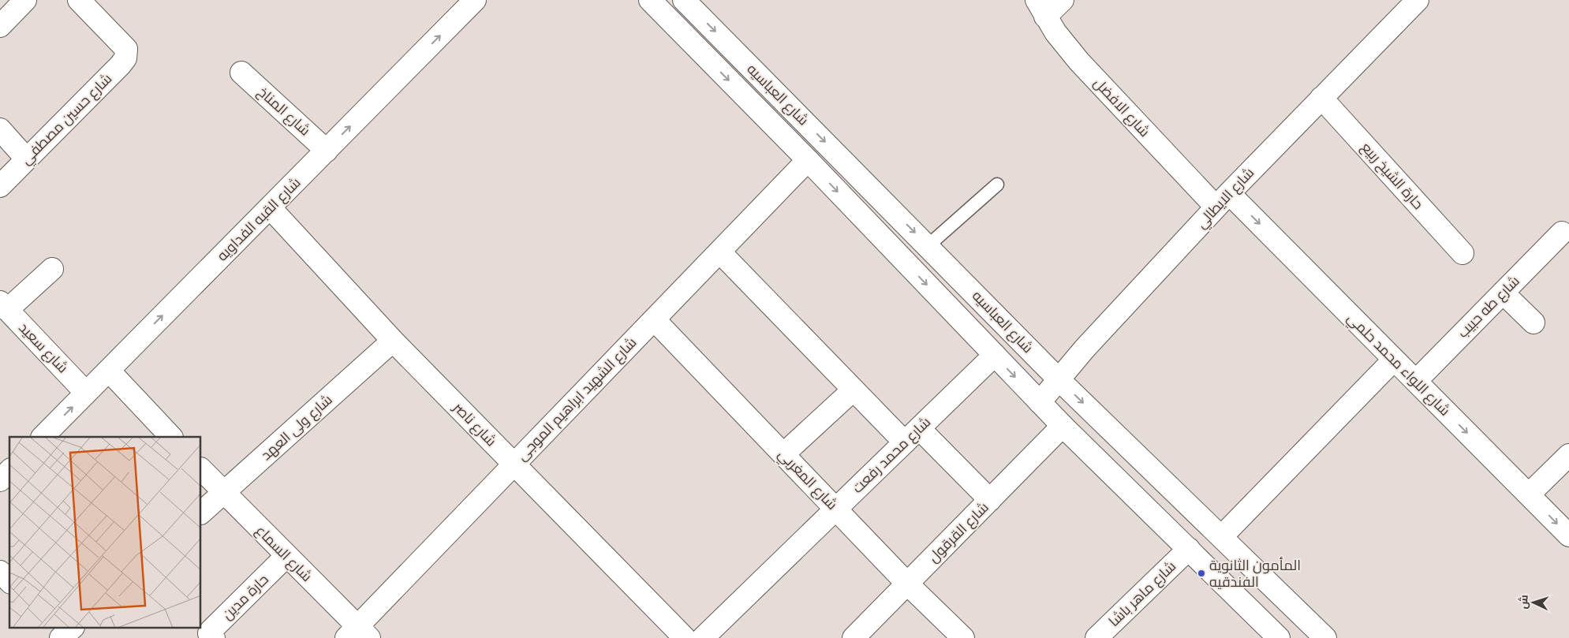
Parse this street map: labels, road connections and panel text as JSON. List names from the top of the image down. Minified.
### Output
{"streets":{"street":["شارع العباسيه","شارع الافضل","شارع المناخ","شارع حسين مصطفي","حارة الشيخ ربيع","شارع الايطالي","شارع القبه الفداويه","شارع طه حبيب","شارع سعيد","شارع اللواء محمد حلمي","شارع الشهيد ابراهيم الموجى","شارع ناصر","شارع ولى العهد","شارع محمد رفعت","شارع المغربي","شارع القرقول","شارع السماع","شارع ماهر باشا","حارة مدين"]},"crossings":[["شارع العباسيه","شارع الايطالي"],["شارع العباسيه","شارع الشهيد ابراهيم الموجى"],["شارع العباسيه","شارع محمد رفعت"],["شارع العباسيه","شارع القرقول"],["شارع العباسيه","شارع ماهر باشا"],["شارع الافضل","شارع الايطالي"],["شارع الافضل","شارع اللواء محمد حلمي"],["شارع المناخ","شارع القبه الفداويه"],["حارة الشيخ ربيع","شارع الايطالي"],["شارع الايطالي","شارع اللواء محمد حلمي"],["شارع القبه الفداويه","شارع سعيد"],["شارع القبه الفداويه","شارع ناصر"],["شارع طه حبيب","شارع اللواء محمد حلمي"],["شارع الشهيد ابراهيم الموجى","شارع ناصر"],["شارع الشهيد ابراهيم الموجى","شارع المغربي"],["شارع الشهيد ابراهيم الموجى","شارع السماع"],["شارع ناصر","شارع ولى العهد"],["شارع ولى العهد","شارع السماع"],["شارع محمد رفعت","شارع المغربي"],["شارع المغربي","شارع القرقول"],["شارع السماع","حارة مدين"]],"one_way":["شارع القبه الفداويه","شارع اللواء محمد حلمي"],"places":["المأمون الثانوية الفندقيه"],"north":"left"}
